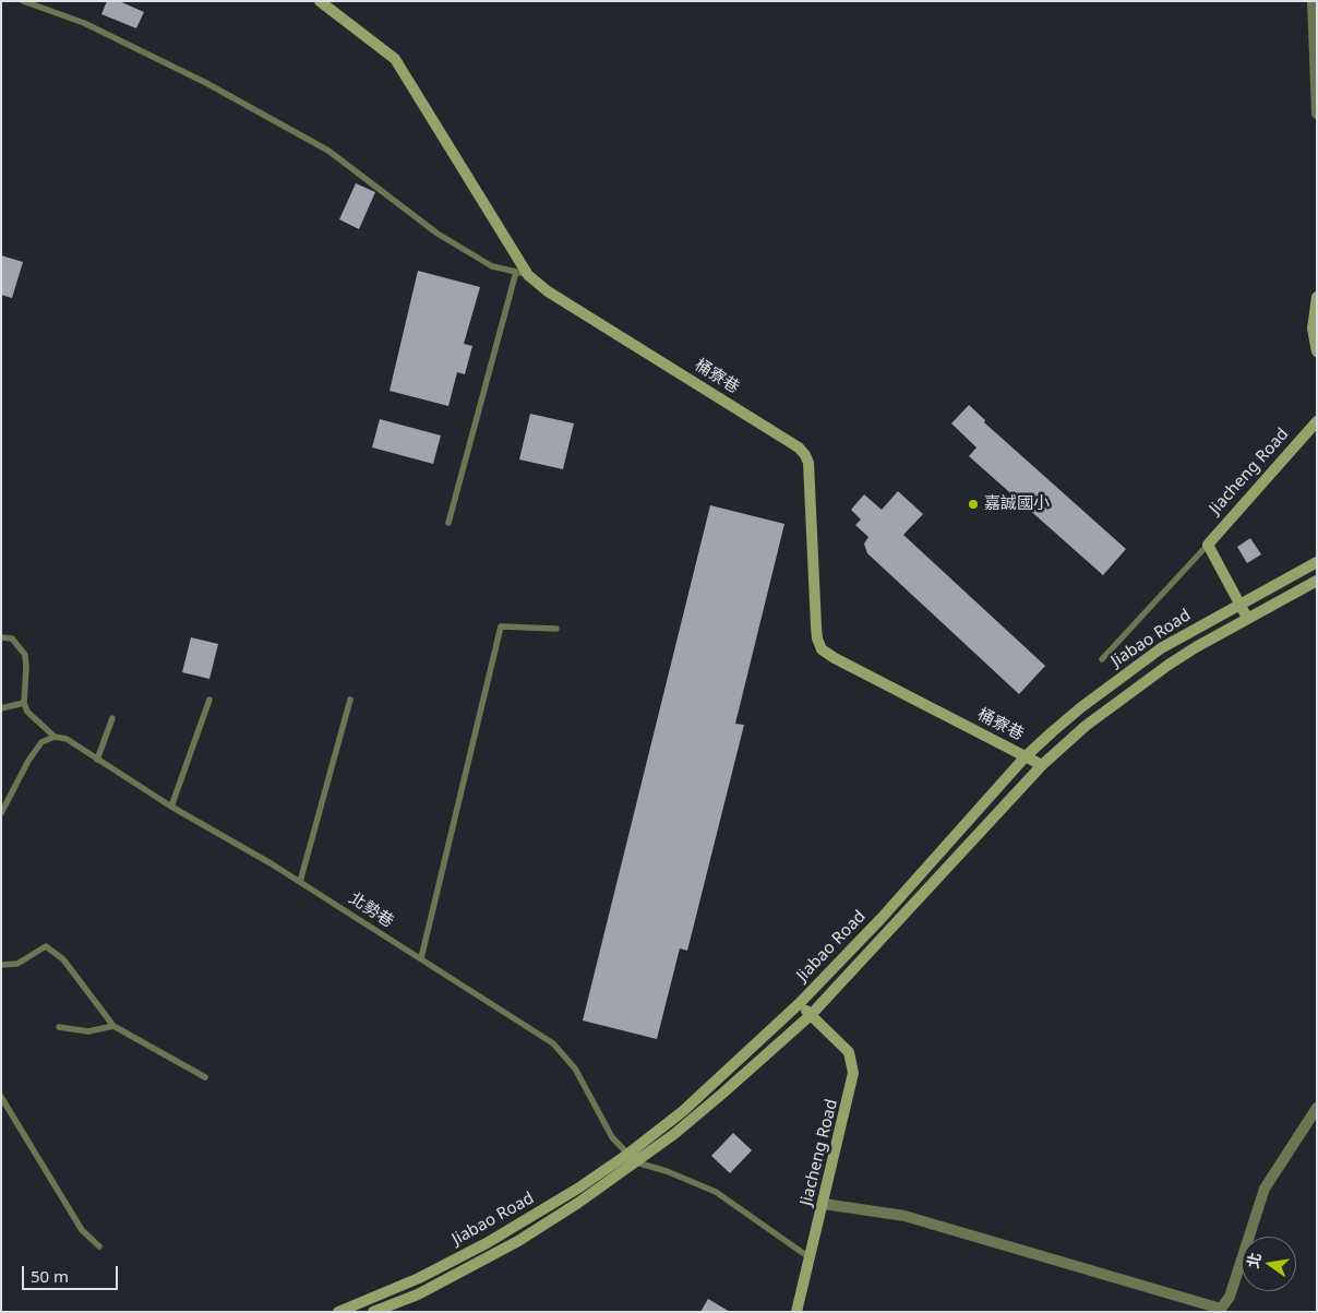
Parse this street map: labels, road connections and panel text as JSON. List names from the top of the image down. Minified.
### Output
{"streets":{"street":["桶寮巷","Jiacheng Road","Jiabao Road"],"lane":["北勢巷"]},"crossings":[["桶寮巷","Jiabao Road"],["Jiacheng Road","Jiabao Road"],["Jiabao Road","北勢巷"]],"places":["嘉誠國小"],"scale_bar":"50 m","north":"left"}
